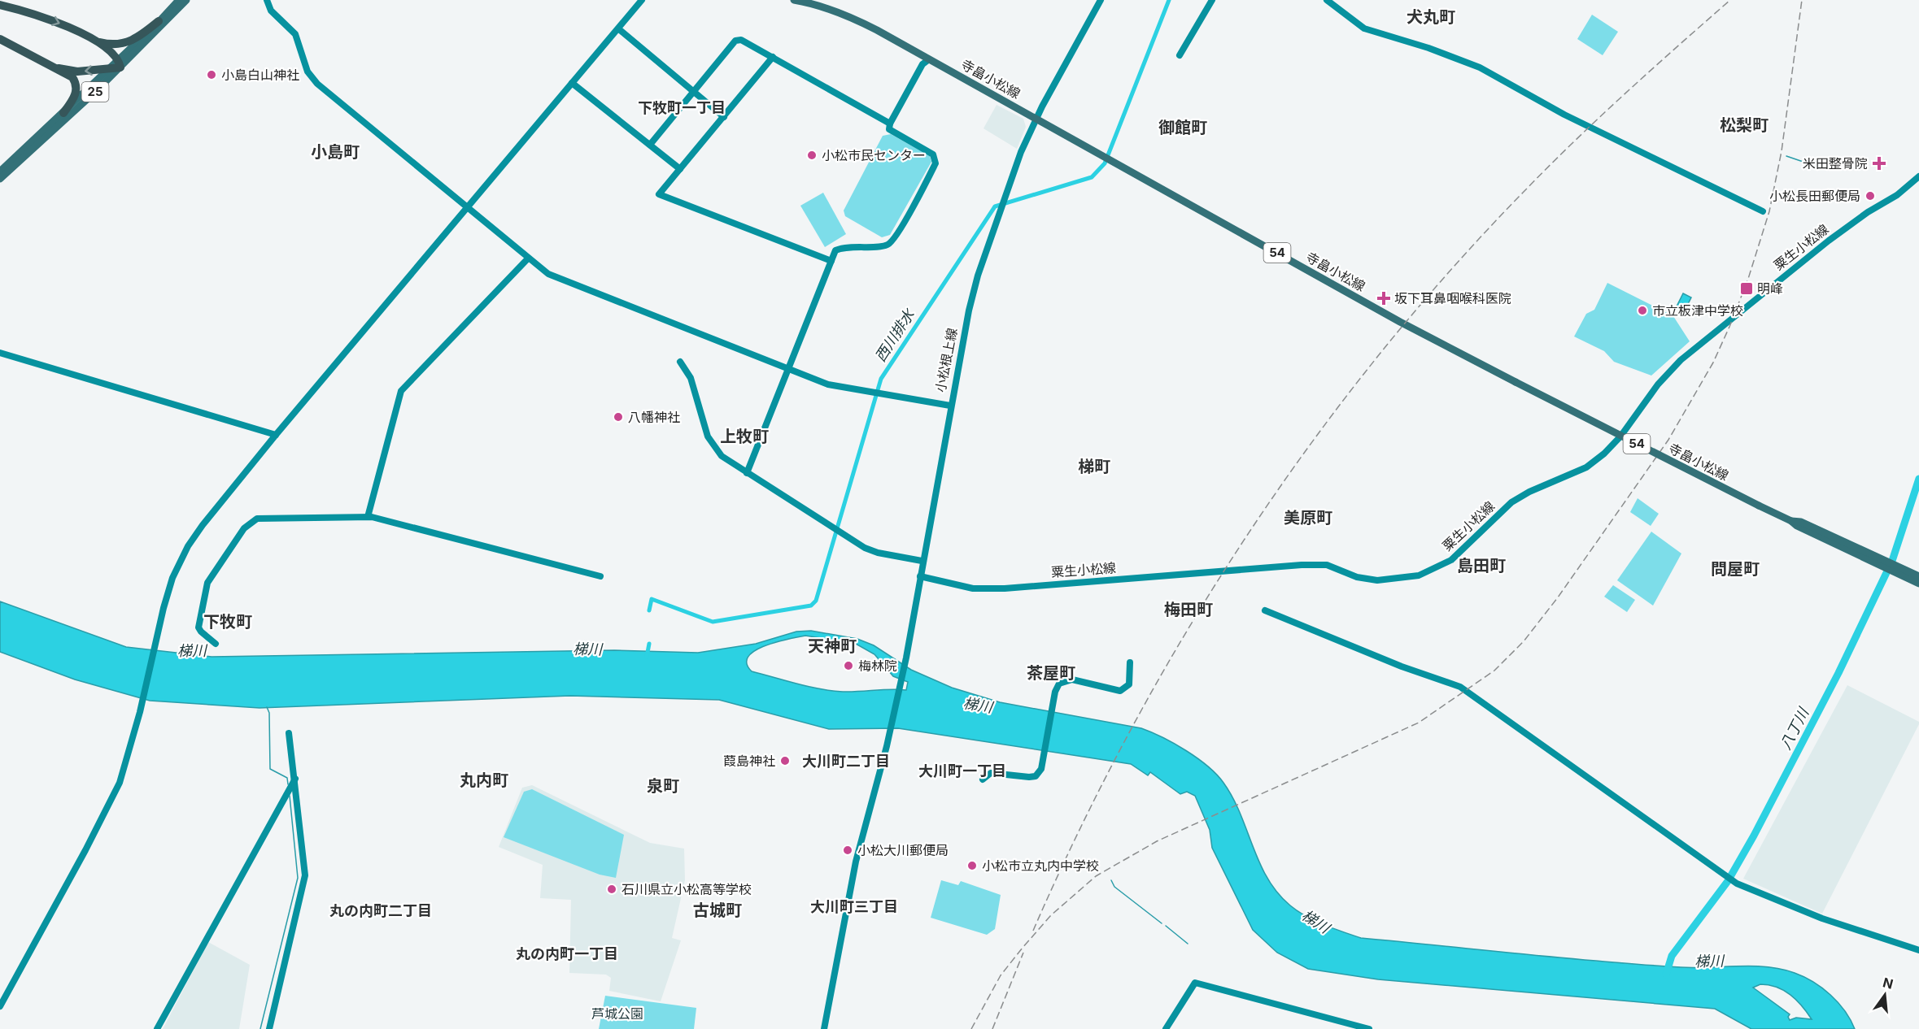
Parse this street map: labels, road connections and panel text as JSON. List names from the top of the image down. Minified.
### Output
{"streets":{"main road":["寺畠小松線","25","54"],"street":["粟生小松線","小松根上線"]},"crossings":[["寺畠小松線","小松根上線"],["粟生小松線","小松根上線"]],"districts":["犬丸町","下牧町一丁目","松梨町","御館町","小島町","上牧町","梯町","美原町","島田町","問屋町","梅田町","下牧町","天神町","茶屋町","大川町二丁目","大川町一丁目","丸内町","泉町","大川町三丁目","古城町","丸の内町二丁目","丸の内町一丁目"],"water":["西川排水","梯川","八丁川"],"parks":["芦城公園"],"places":{"other":["小島白山神社","小松市民センター","小松長田郵便局","市立板津中学校","八幡神社","梅林院","葭島神社","小松大川郵便局","小松市立丸内中学校","石川県立小松高等学校"],"health":["米田整骨院","坂下耳鼻咽喉科医院"],"transit":["明峰"]},"north":"top"}
